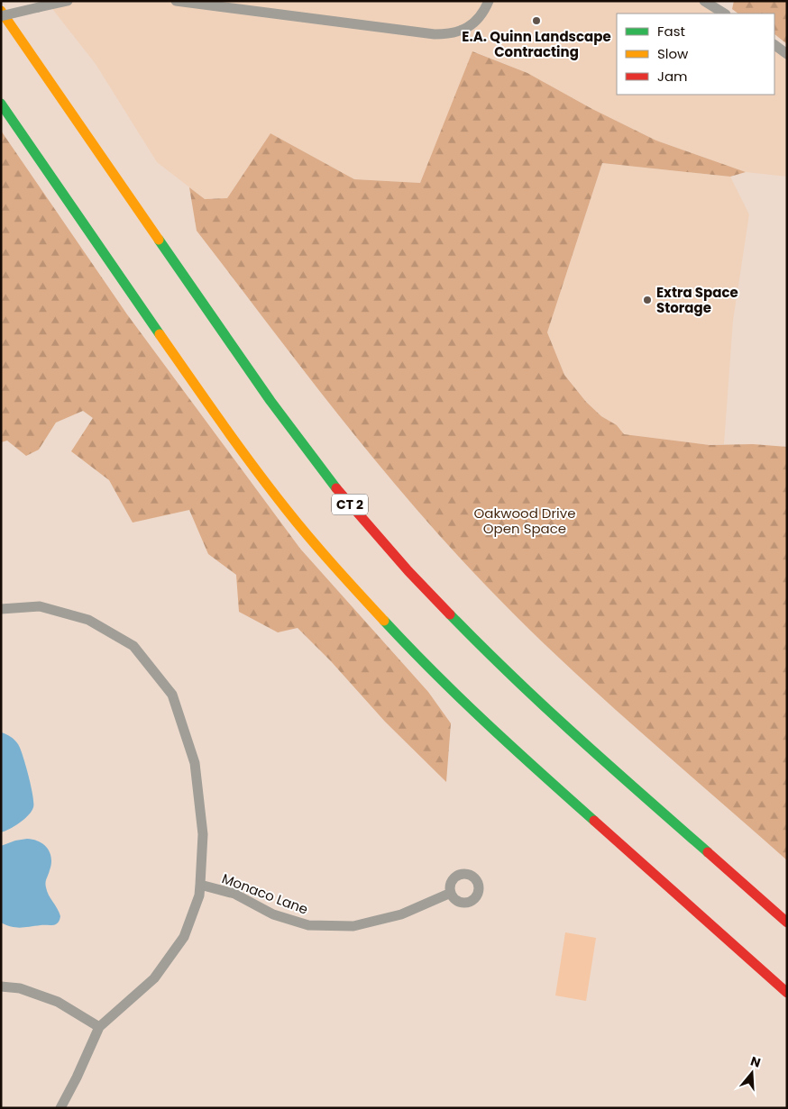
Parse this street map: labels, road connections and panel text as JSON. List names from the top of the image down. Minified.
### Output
{"streets":{"highway":["CT 2"],"street":["Monaco Lane"]},"parks":["Oakwood Drive Open Space"],"places":["E.A. Quinn Landscape Contracting","Extra Space Storage"],"legend":["Fast","Slow","Jam"],"north":"top"}
